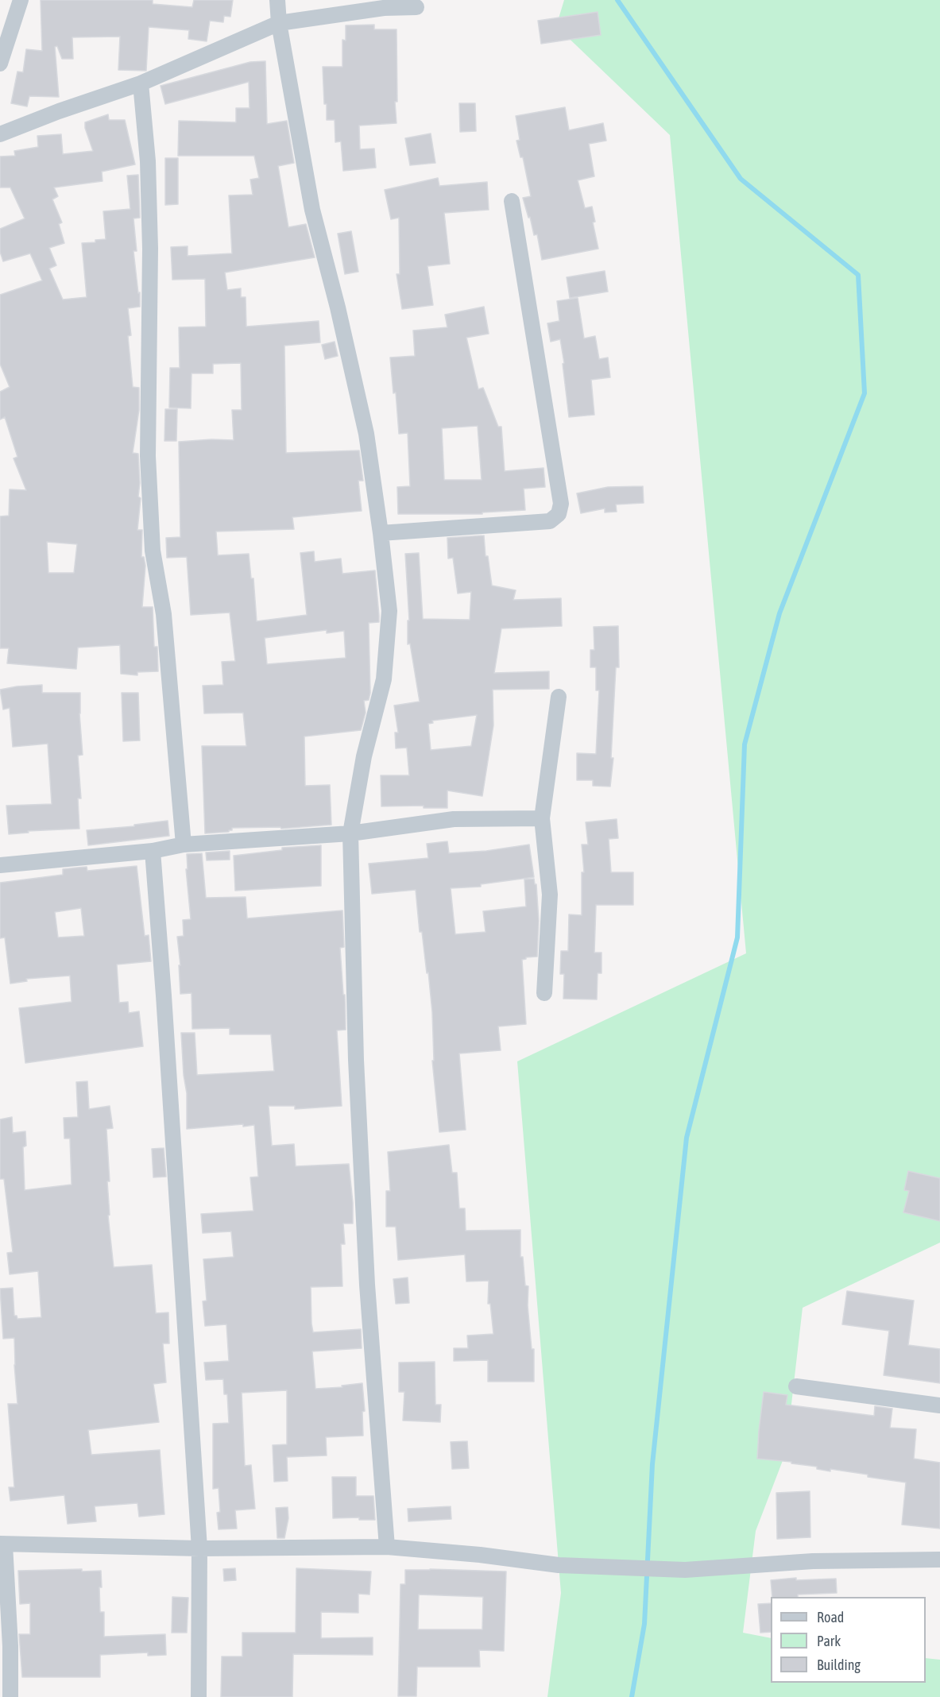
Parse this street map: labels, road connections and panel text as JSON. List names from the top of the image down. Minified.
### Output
{"legend":["Road","Park","Building"]}
